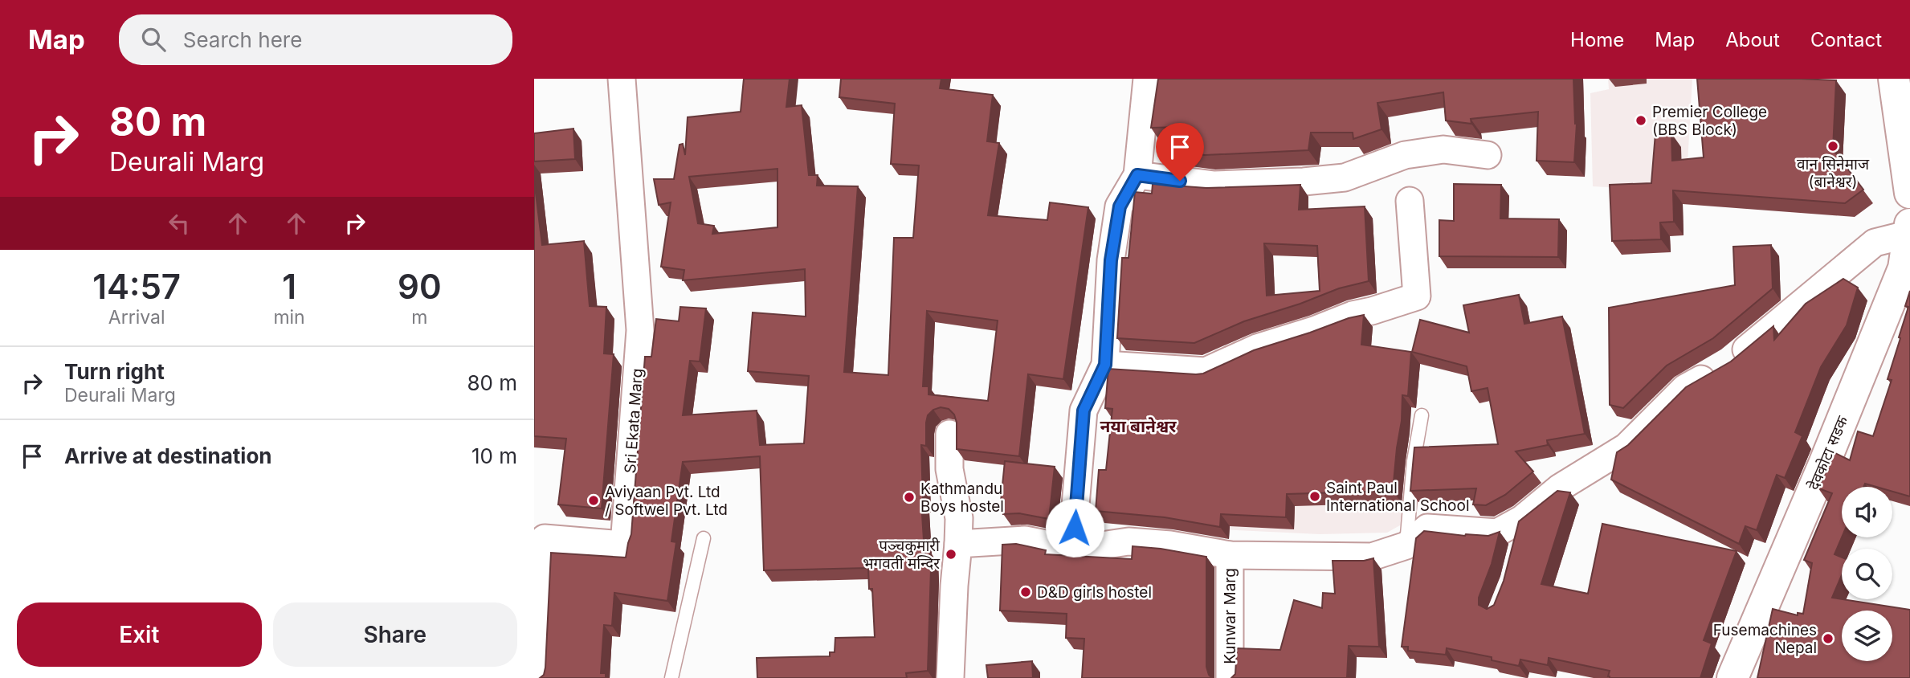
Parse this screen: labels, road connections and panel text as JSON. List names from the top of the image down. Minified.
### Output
{"streets":{"main road":["देवकोटा सडक"],"street":["Sri Ekata Marg","Kunwar Marg"]},"districts":["नया बानेश्वर"],"places":["Premier College (BBS Block)","वान सिनेमाज (बानेश्वर)","Saint Paul International School","Kathmandu Boys hostel","Aviyaan Pvt. Ltd / Softwel Pvt. Ltd","पञ्चकुमारी भगवती मन्दिर","D&D girls hostel","Fusemachines Nepal"],"page":{"header":"Map","search":"Search here","nav":["Home","Map","About","Contact"],"turn":["80 m","Deurali Marg"],"eta":["14:57","Arrival","1","min","90","m"],"list":[{"name":"Turn right","note":"Deurali Marg","value":"80 m"},{"name":"Arrive at destination","value":"10 m"}],"buttons":["Exit","Share"]}}
